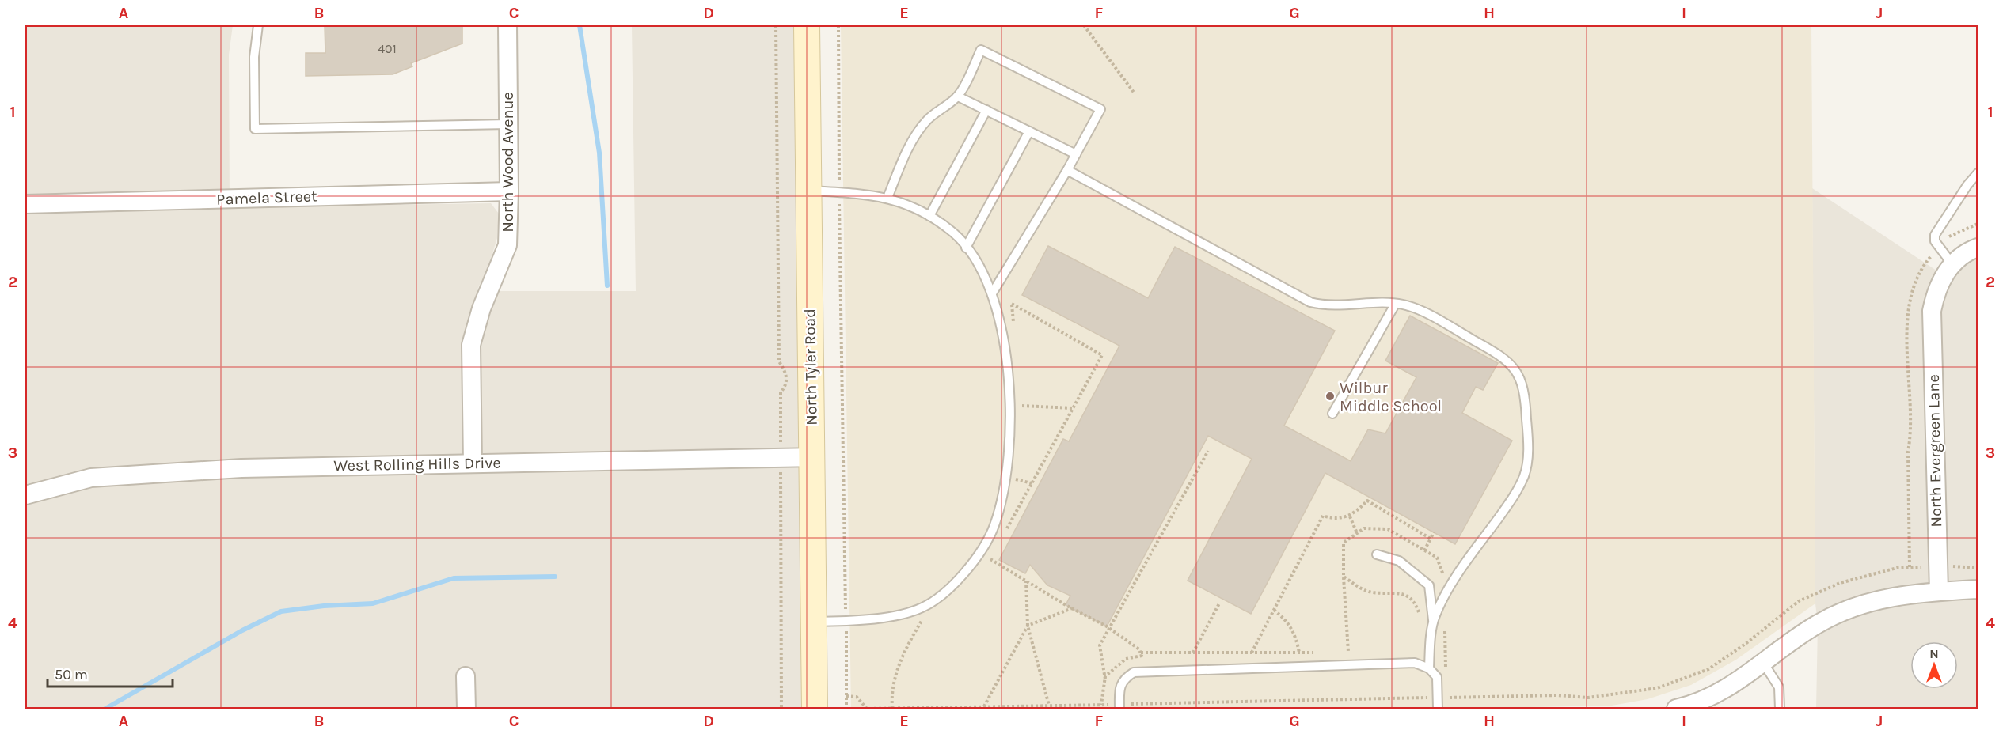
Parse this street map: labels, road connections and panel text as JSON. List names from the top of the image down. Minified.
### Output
{"streets":{"main road":["North Tyler Road"],"street":["North Wood Avenue","Pamela Street","North Evergreen Lane","West Rolling Hills Drive"]},"crossings":[["North Wood Avenue","Pamela Street"],["North Wood Avenue","West Rolling Hills Drive"],["North Tyler Road","West Rolling Hills Drive"]],"places":["Wilbur Middle School"],"house_numbers":["401"],"scale_bar":"50 m","north":"top","grid":{"columns":["A","B","C","D","E","F","G","H","I","J"],"rows":["1","2","3","4"]}}
